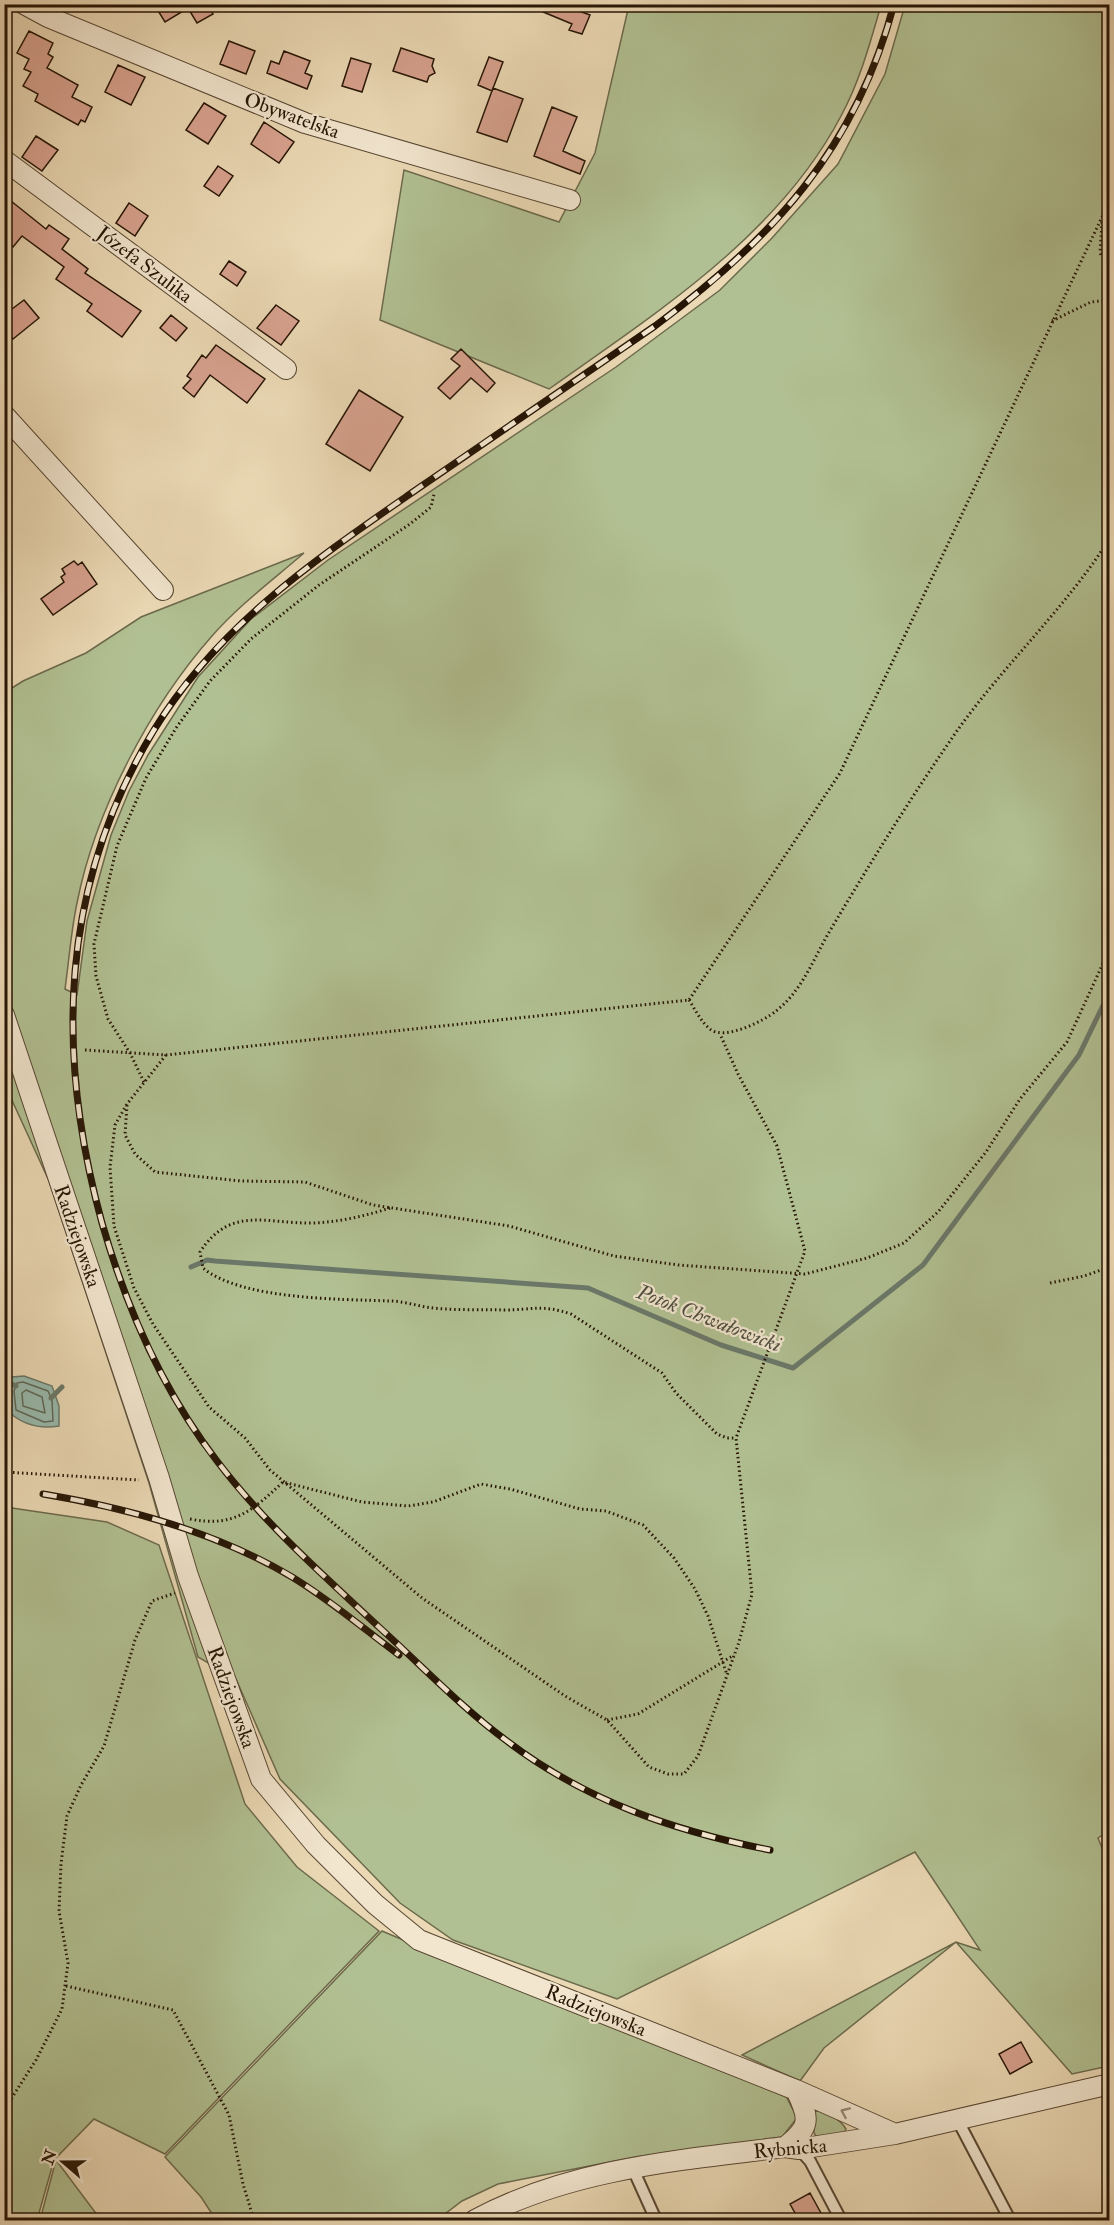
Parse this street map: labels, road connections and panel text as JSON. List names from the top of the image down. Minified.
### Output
{"streets":{"street":["Obywatelska","Józefa Szulika","Radziejowska","Rybnicka"]},"crossings":[["Radziejowska","Rybnicka"]],"water":["Potok Chwałowicki"],"north":"left"}
